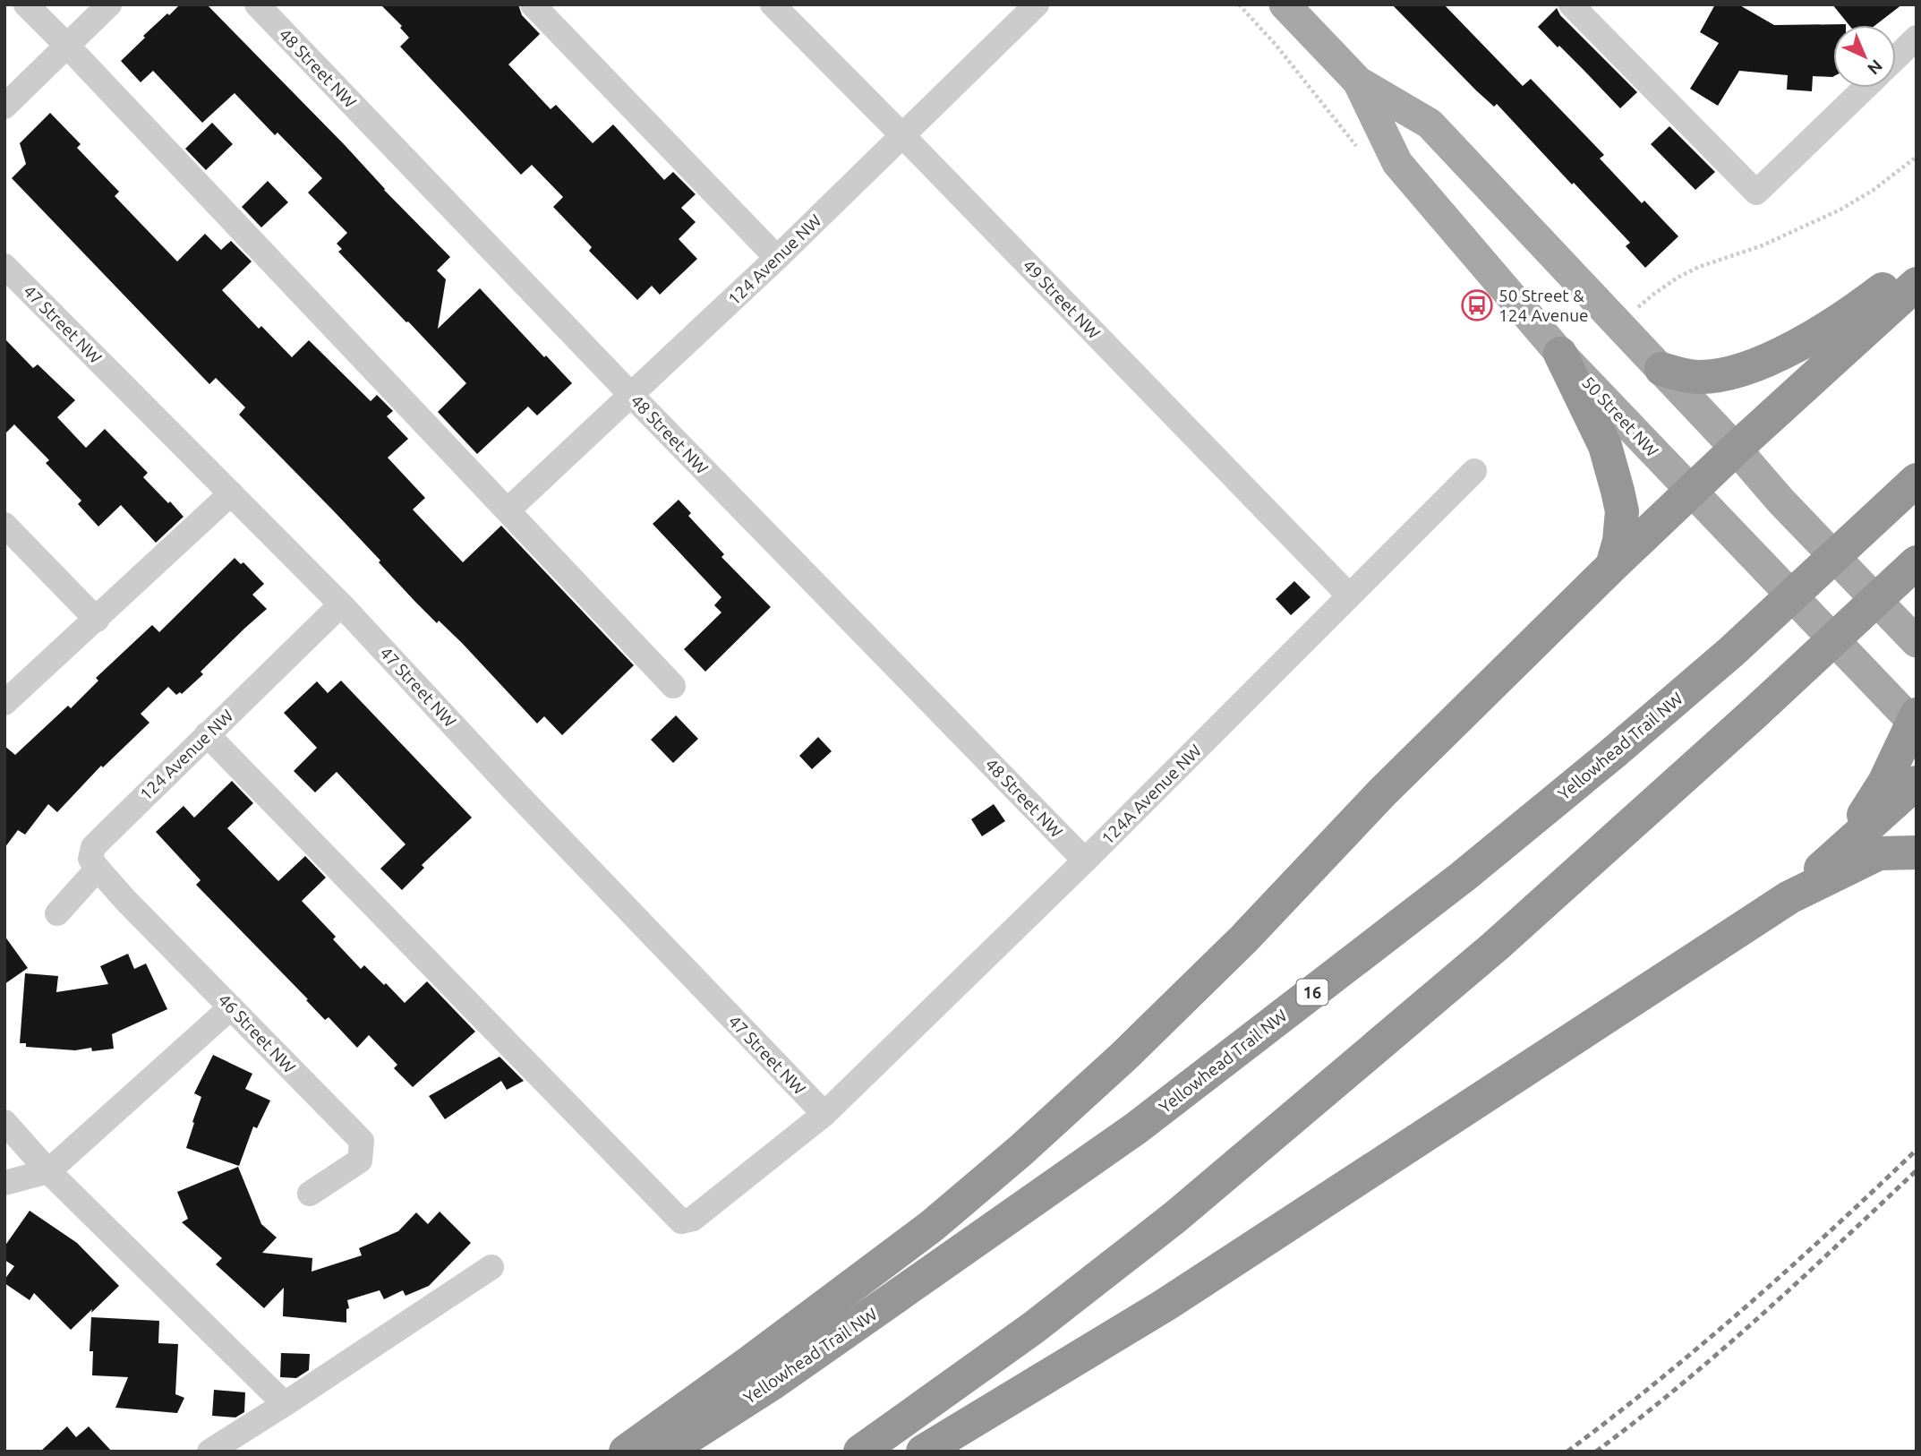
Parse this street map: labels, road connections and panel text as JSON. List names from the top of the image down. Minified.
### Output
{"streets":{"highway":["Yellowhead Trail NW","16"],"main road":["50 Street NW"],"street":["48 Street NW","124 Avenue NW","49 Street NW","47 Street NW","124A Avenue NW","46 Street NW"]},"crossings":[["48 Street NW","124 Avenue NW"],["48 Street NW","124A Avenue NW"],["124 Avenue NW","49 Street NW"],["124 Avenue NW","47 Street NW"],["124 Avenue NW","124A Avenue NW"],["124 Avenue NW","46 Street NW"],["49 Street NW","124A Avenue NW"],["47 Street NW","124A Avenue NW"]],"places":{"bus stop":["50 Street & 124 Avenue"]},"north":"bottom right"}
